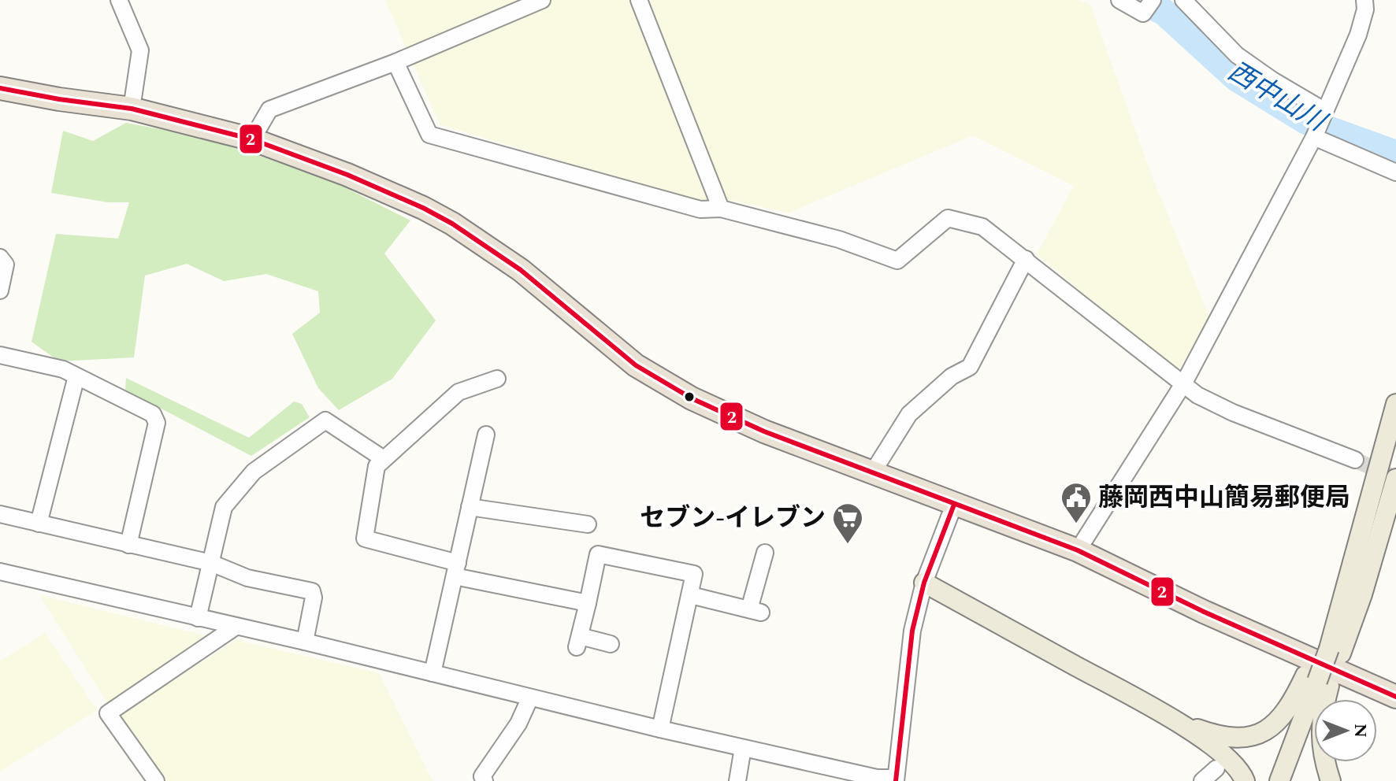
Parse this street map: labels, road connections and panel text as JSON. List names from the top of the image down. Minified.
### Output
{"water":["西中山川"],"places":{"public building":["藤岡西中山簡易郵便局"],"supermarket":["セブン-イレブン"]},"lines":["transit line 2"],"north":"right"}
